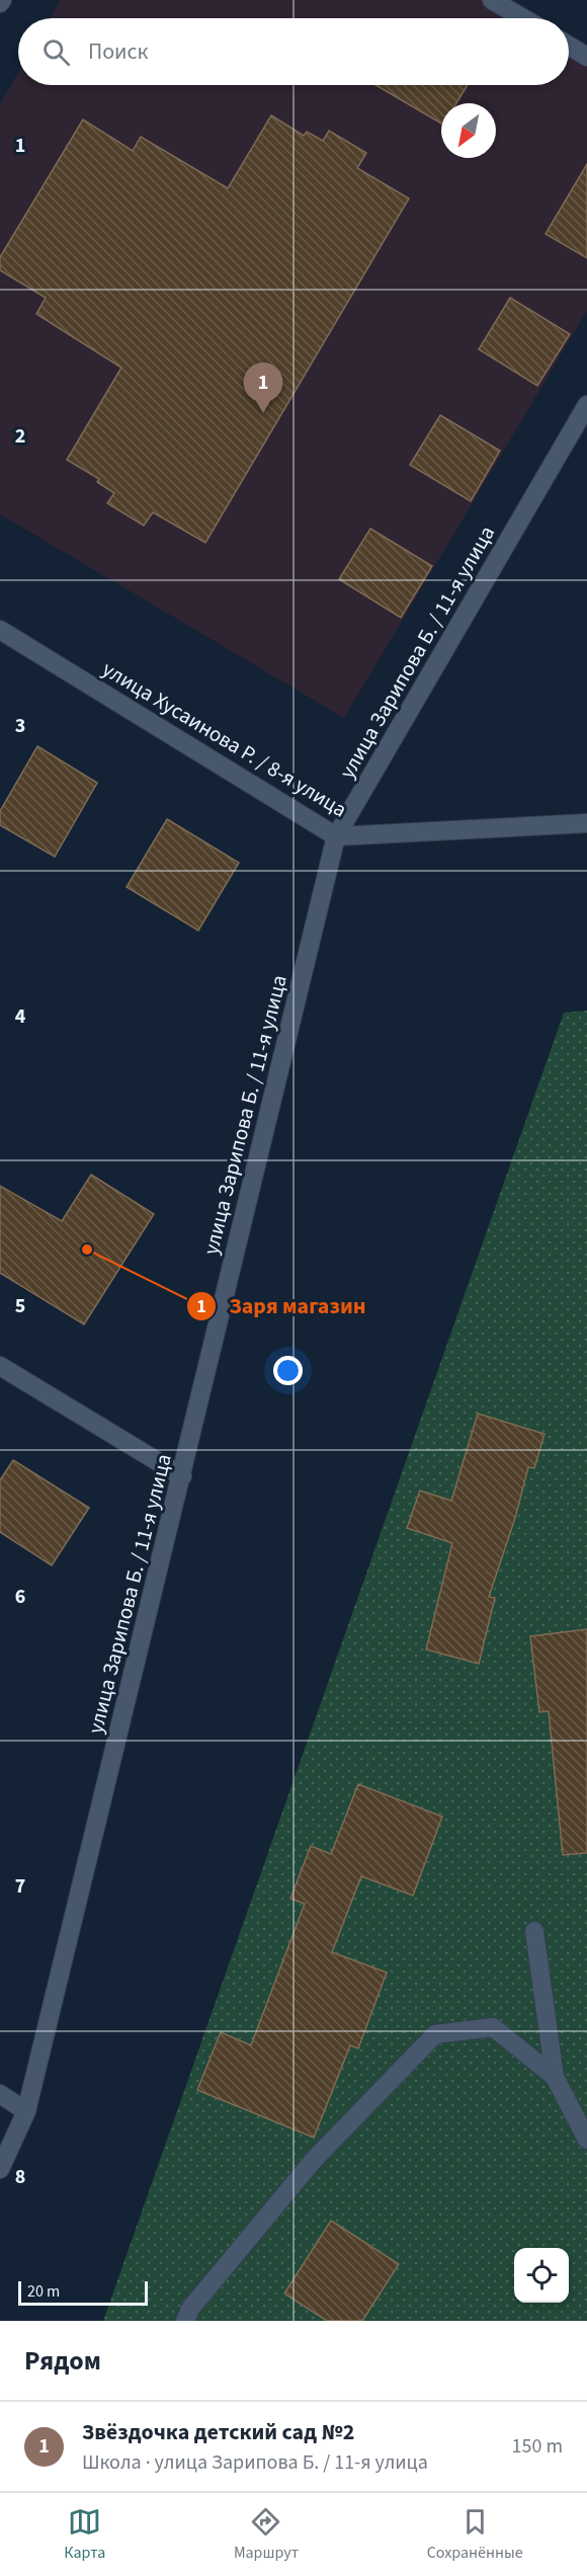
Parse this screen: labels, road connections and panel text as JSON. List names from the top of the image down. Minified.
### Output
{"streets":{"street":["улица Зарипова Б. / 11-я улица","улица Хусаинова Р. / 8-я улица"]},"crossings":[["улица Зарипова Б. / 11-я улица","улица Хусаинова Р. / 8-я улица"]],"places":["Заря магазин"],"scale_bar":"20 m","north":"bottom left","page":{"search":"Поиск","pins":"1","scale":"20 m","heading":"Рядом","list":[{"mark":"1","name":"Звёздочка детский сад №2","note":"Школа · улица Зарипова Б. / 11-я улица","value":"150 m"}],"nav":["Карта","Маршрут","Сохранённые"]},"grid":{"rows":["1","2","3","4","5","6","7","8"]}}
